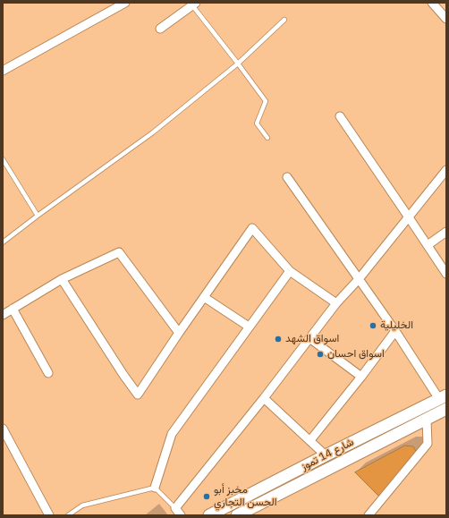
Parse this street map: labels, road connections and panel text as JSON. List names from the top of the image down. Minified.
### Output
{"streets":{"main road":["شارع 14 تموز"]},"places":["الخليلية","اسواق الشهد","اسواق احسان","مخبز أبو الحسن التجاري"]}
